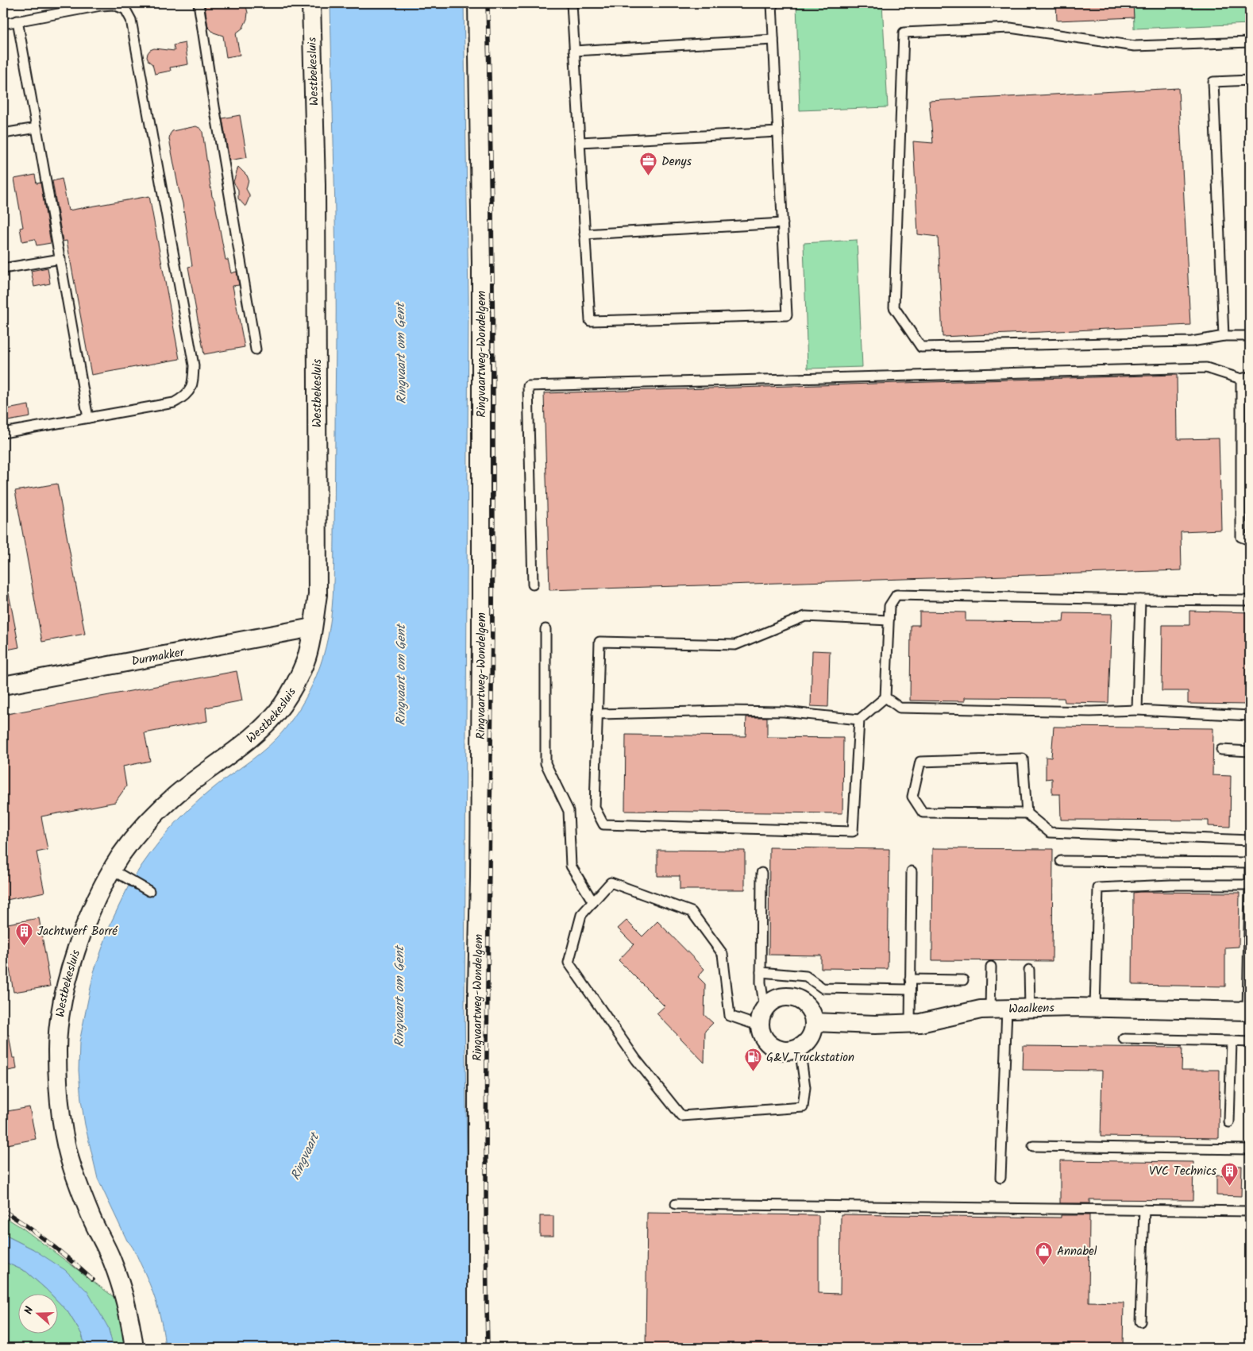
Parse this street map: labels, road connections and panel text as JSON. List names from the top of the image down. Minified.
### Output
{"streets":{"street":["Westbekesluis","Ringvaartweg-Wondelgem","Durmakker","Waalkens"]},"crossings":[["Westbekesluis","Durmakker"]],"water":["Ringvaart om Gent","Ringvaart"],"places":{"office":["Denys"],"building":["Jachtwerf Borré","VVC Technics"],"fuel station":["G&V Truckstation"],"shop":["Annabel"]},"north":"left"}
